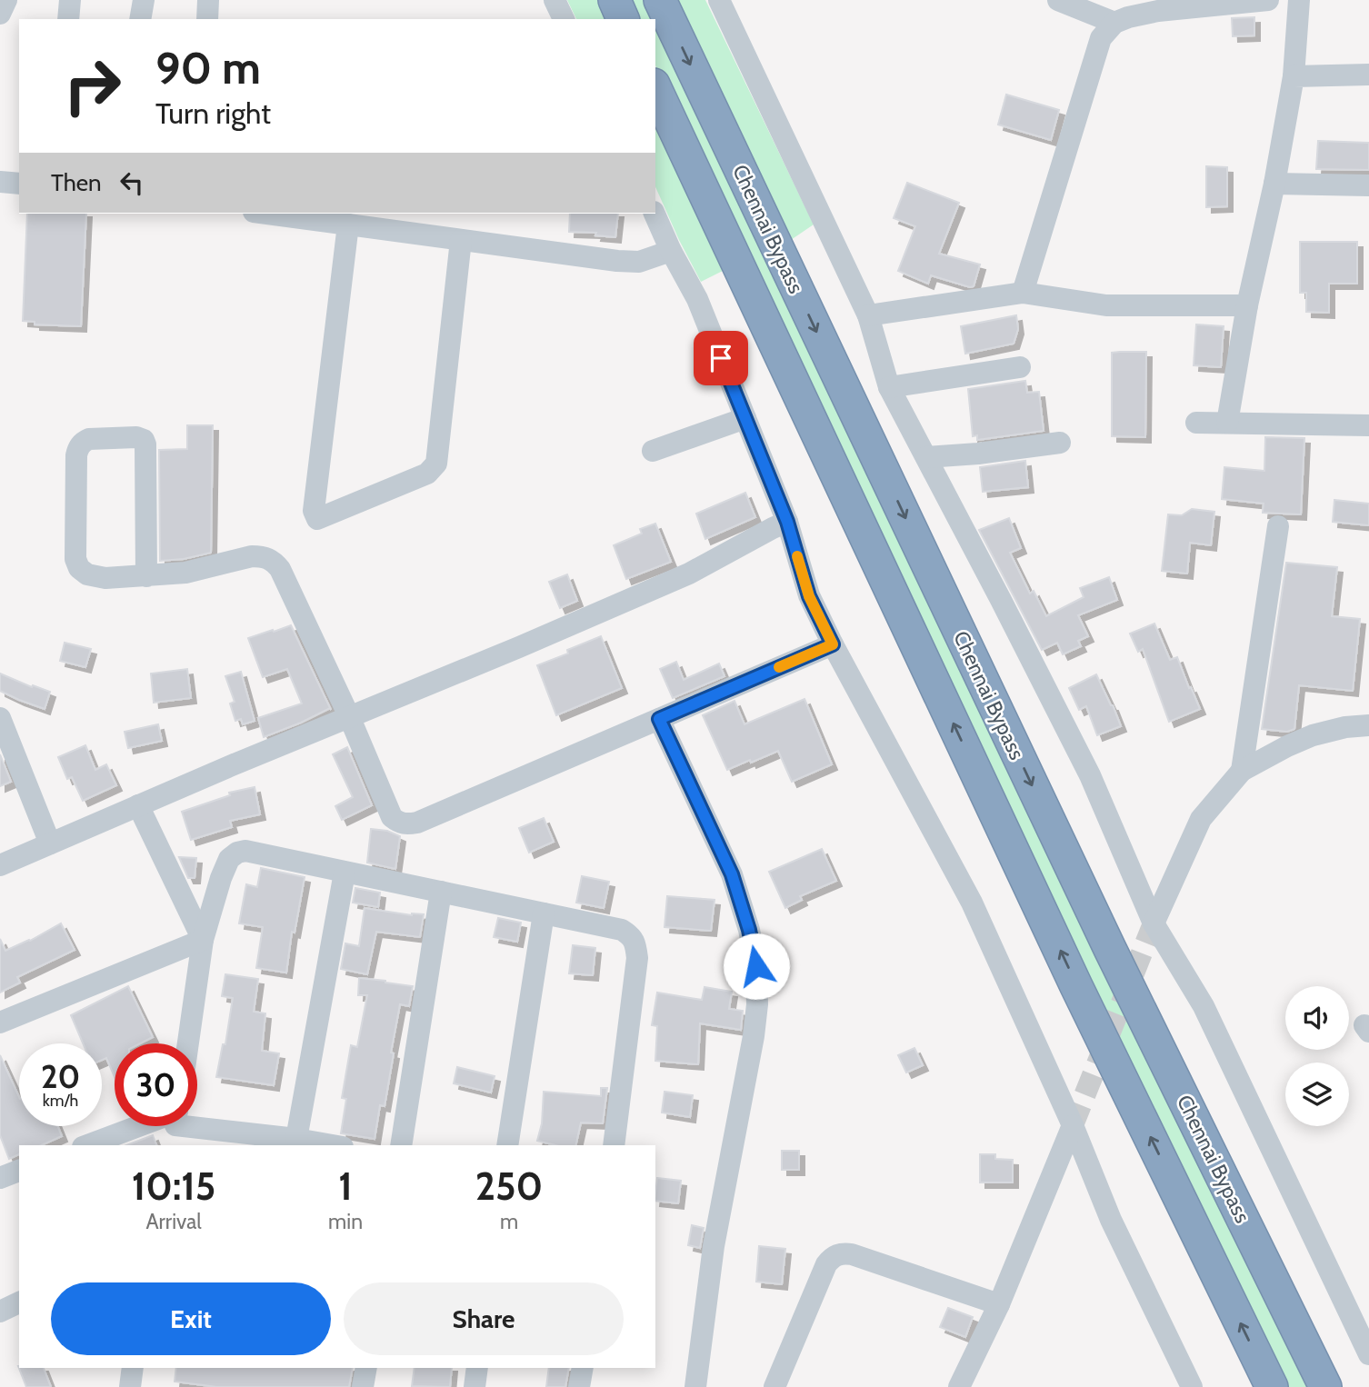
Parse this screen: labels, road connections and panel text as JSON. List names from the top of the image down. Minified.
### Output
{"streets":{"highway":["Chennai Bypass"]},"page":{"turn":["90 m","Turn right"],"then":"Then","speed":"20 km/h","limit":"30","eta":["10:15","Arrival","1","min","250","m"],"buttons":["Exit","Share"]}}
